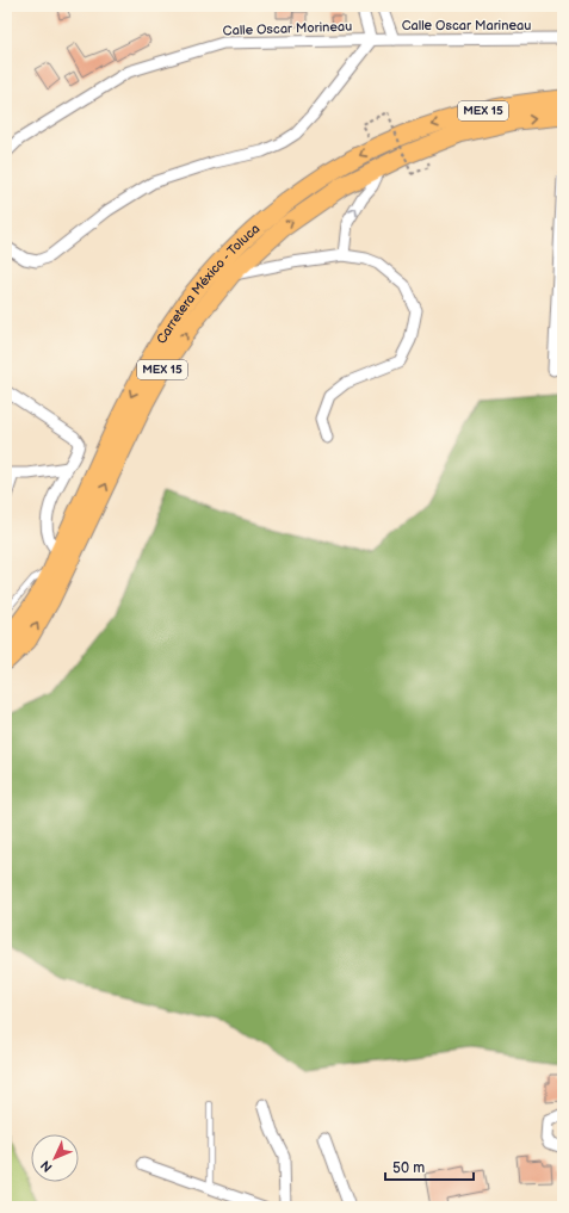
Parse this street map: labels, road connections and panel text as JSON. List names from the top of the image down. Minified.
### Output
{"streets":{"main road":["MEX 15","Carretera México - Toluca"],"street":["Calle Oscar Marineau","Calle Oscar Morineau"]},"crossings":[["Calle Oscar Marineau","Calle Oscar Morineau"]],"scale_bar":"50 m","north":"bottom left"}
